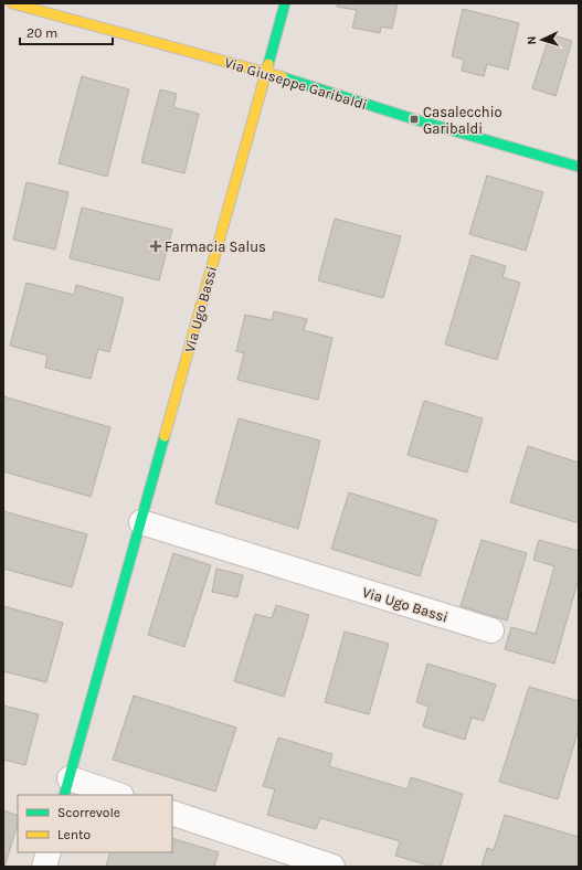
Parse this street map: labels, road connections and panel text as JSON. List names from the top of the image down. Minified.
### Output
{"streets":{"street":["Via Giuseppe Garibaldi","Via Ugo Bassi"]},"crossings":[["Via Giuseppe Garibaldi","Via Ugo Bassi"]],"places":{"transit":["Casalecchio Garibaldi"],"health":["Farmacia Salus"]},"legend":["Scorrevole","Lento"],"scale_bar":"20 m","north":"left"}
